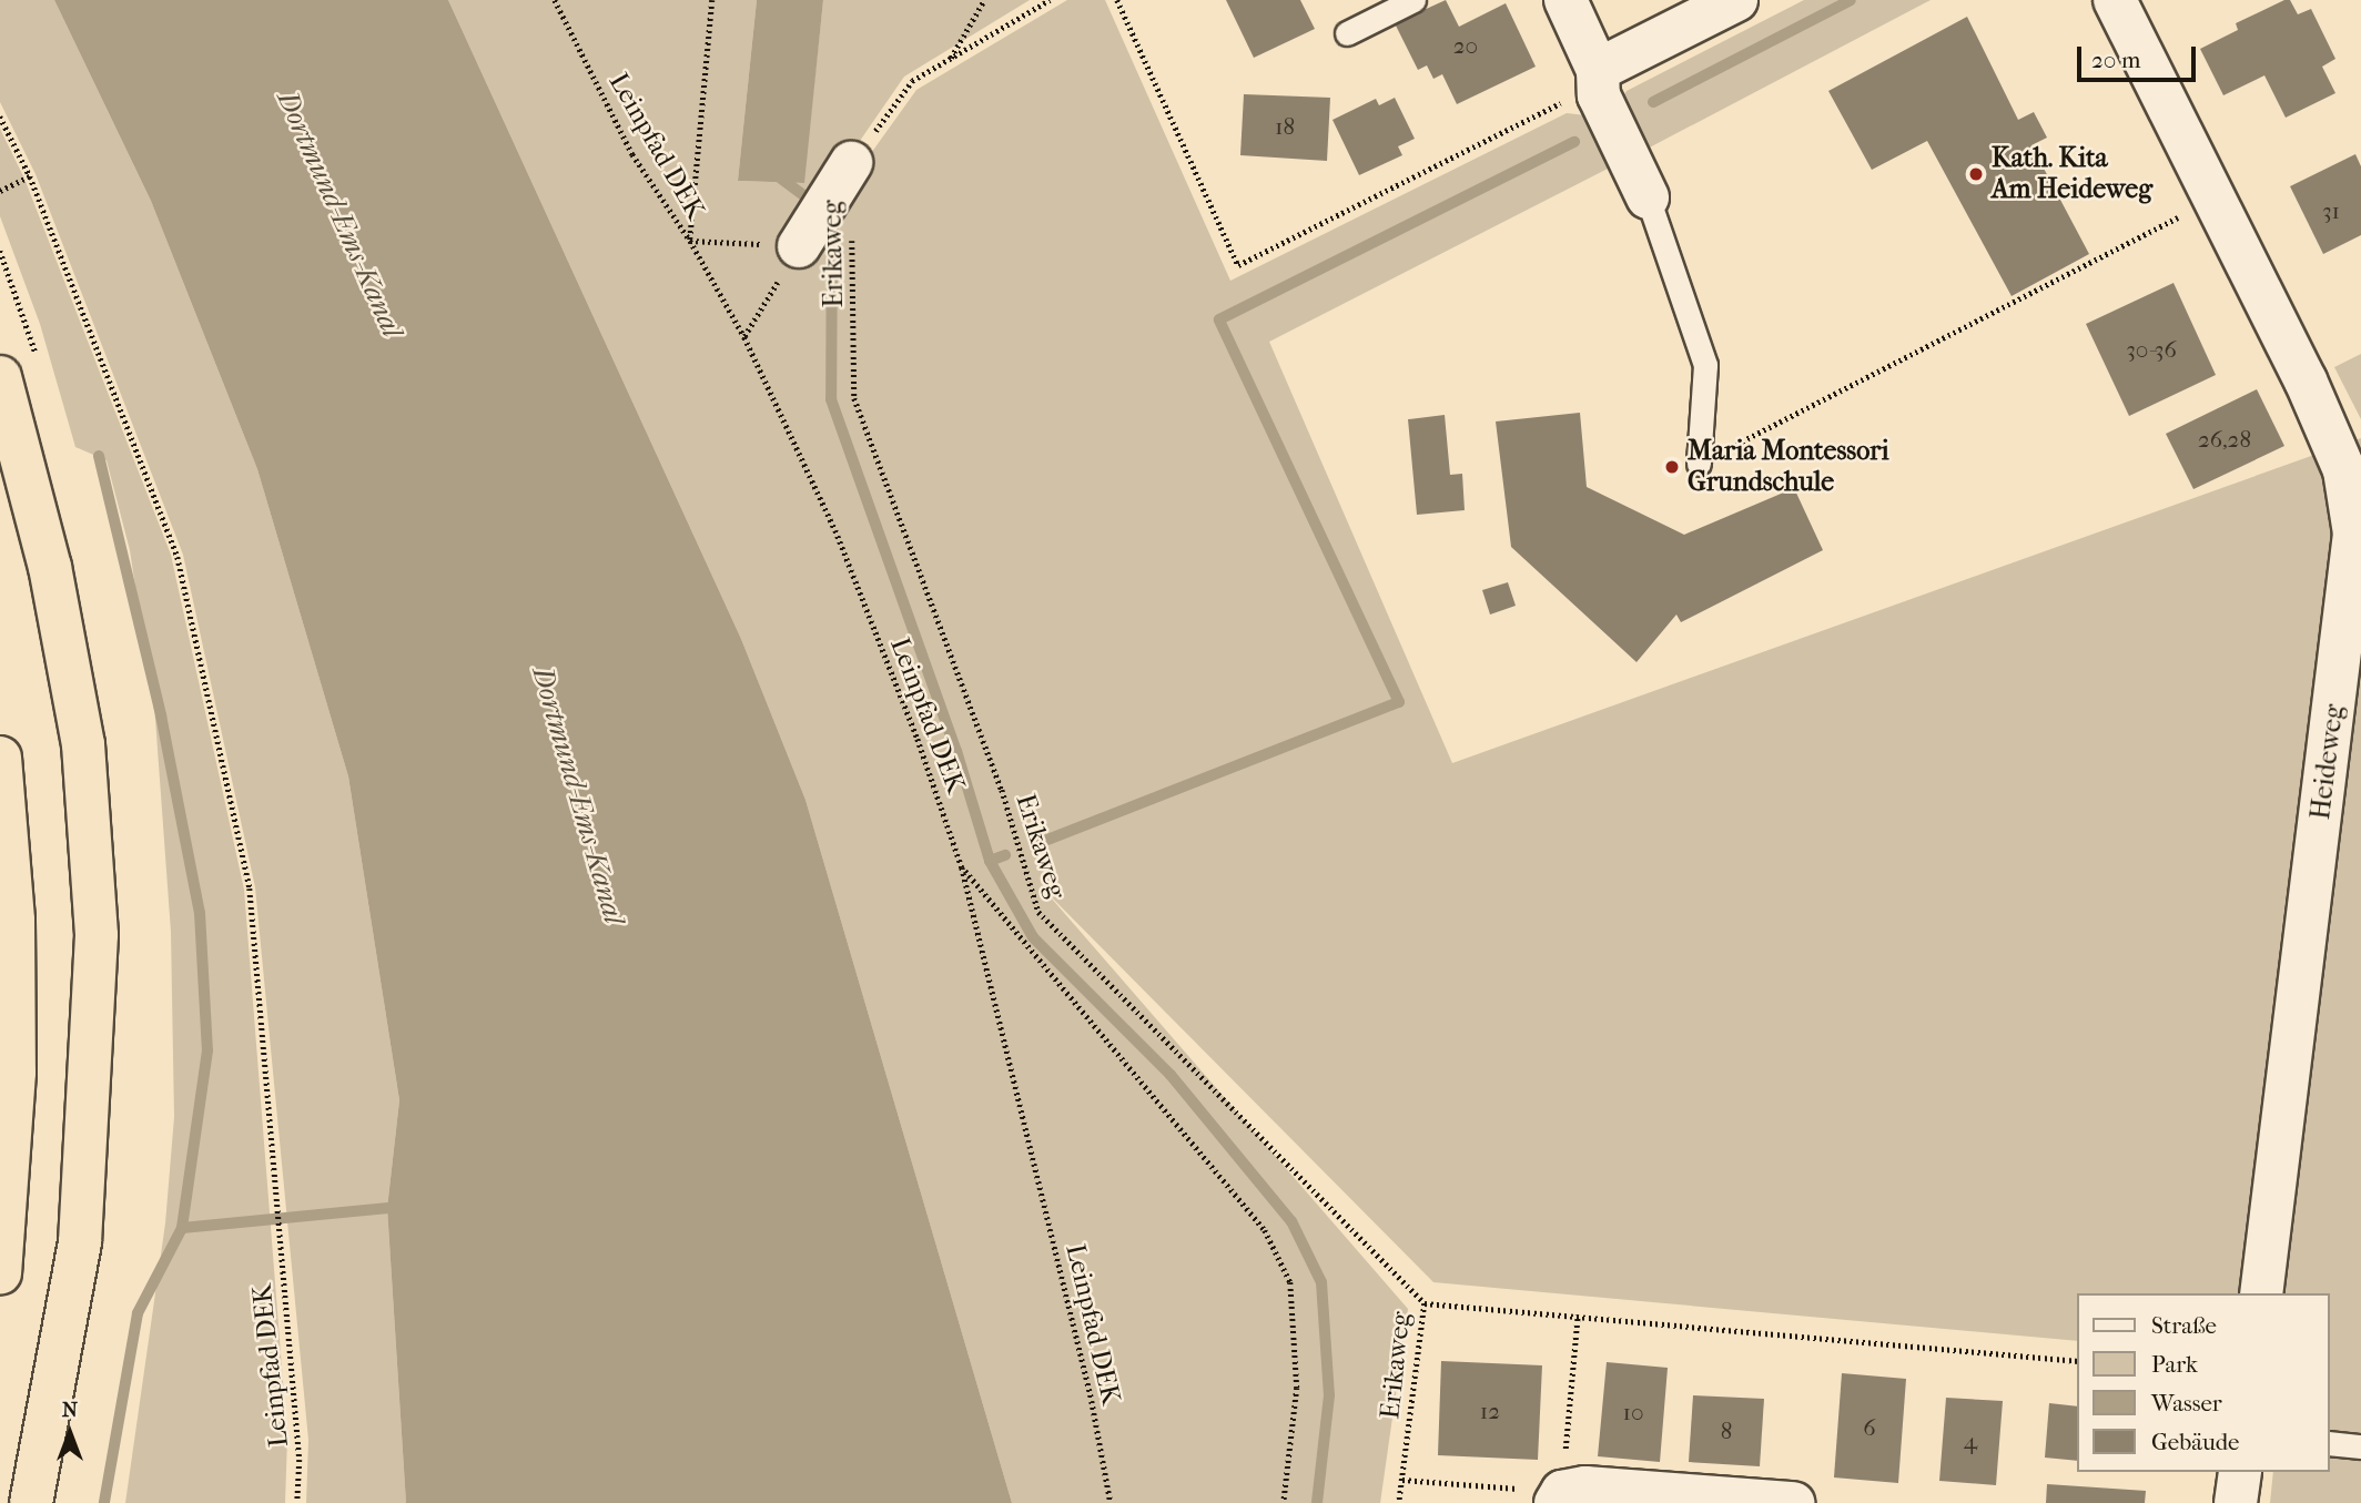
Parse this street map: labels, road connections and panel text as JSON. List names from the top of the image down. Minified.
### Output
{"streets":{"street":["Heideweg"],"path":["Leinpfad DEK","Erikaweg"]},"water":["Dortmund-Ems-Kanal"],"places":["Kath. Kita Am Heideweg","Maria Montessori Grundschule"],"house_numbers":["20","18","31","30-36","26,28","12","10","6","8","4"],"legend":["Straße","Park","Wasser","Gebäude"],"scale_bar":"20 m","north":"top"}
